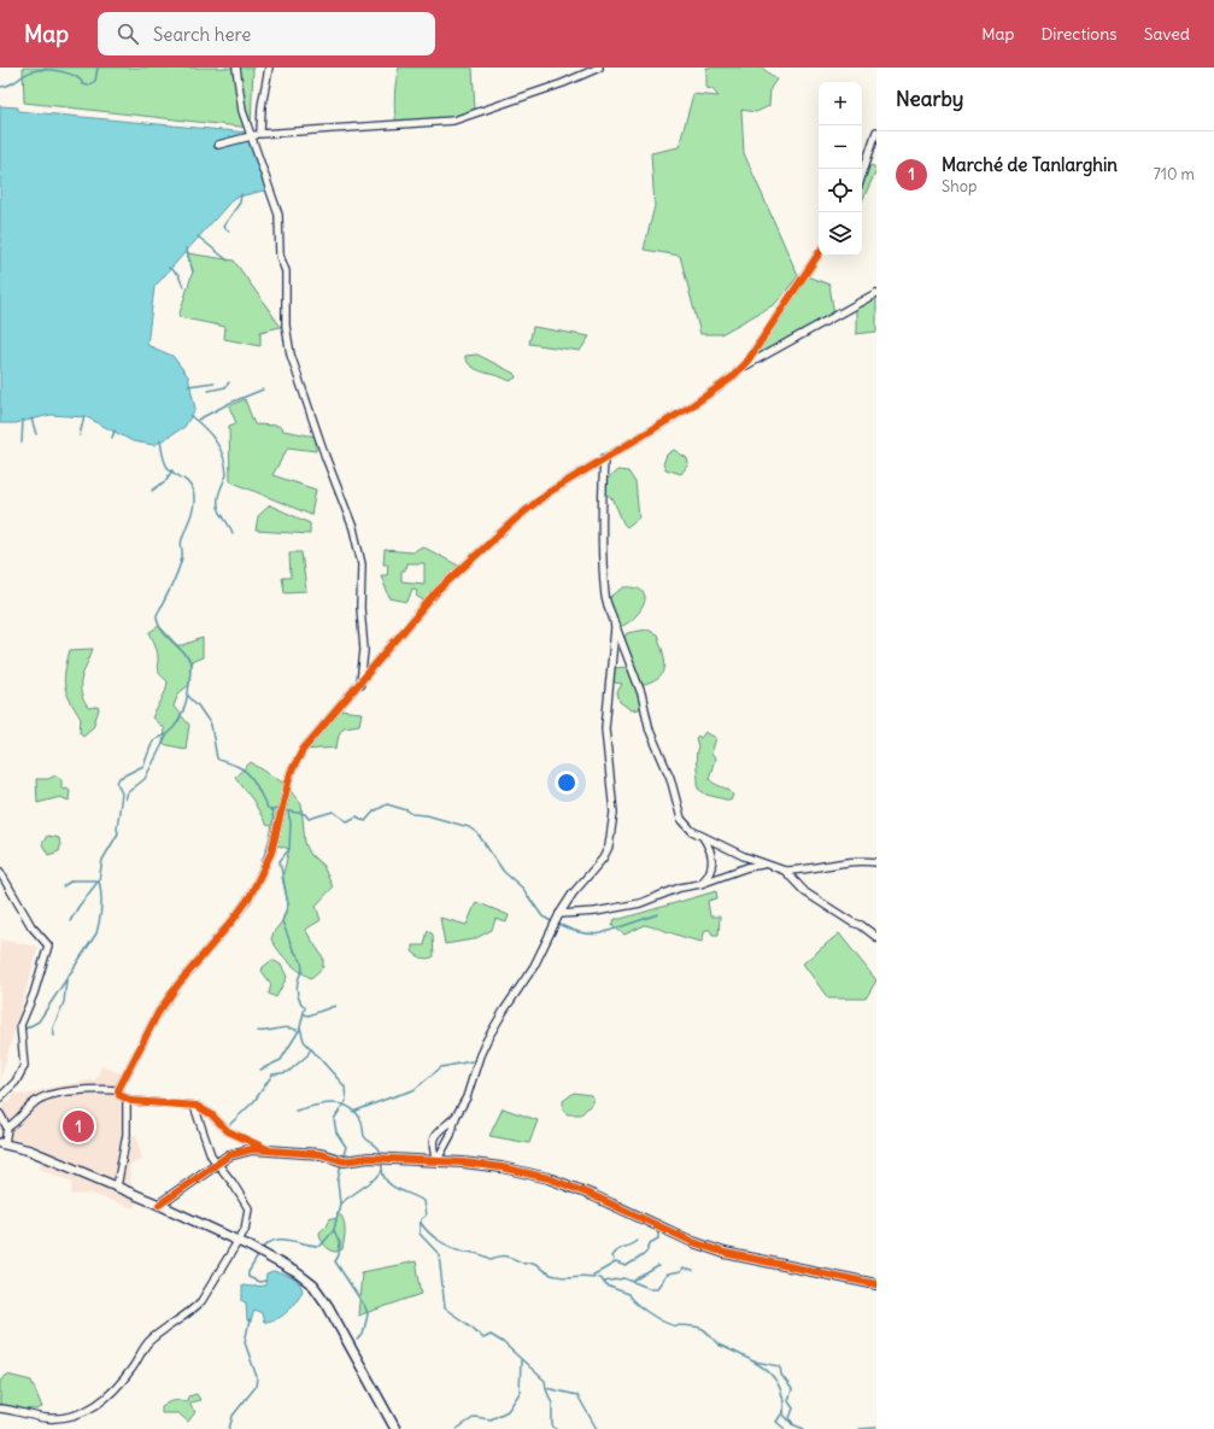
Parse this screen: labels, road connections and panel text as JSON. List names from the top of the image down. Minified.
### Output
{"page":{"header":"Map","search":"Search here","nav":["Map","Directions","Saved"],"heading":"Nearby","map_buttons":["+","−"],"list":[{"mark":"1","name":"Marché de Tanlarghin","note":"Shop","value":"710 m"}],"pins":"1"}}
